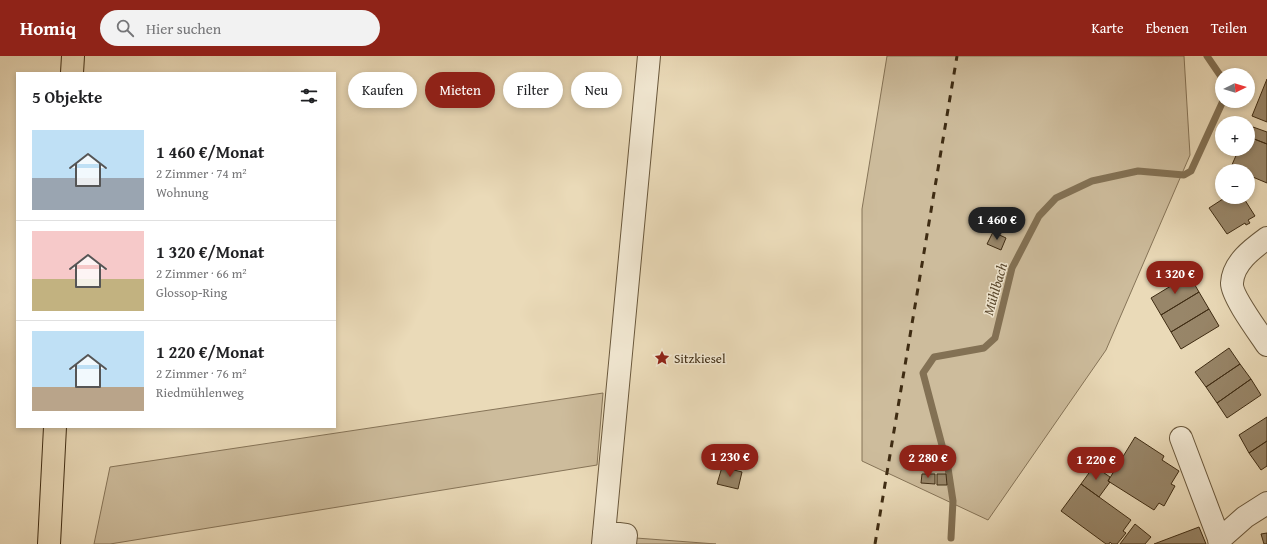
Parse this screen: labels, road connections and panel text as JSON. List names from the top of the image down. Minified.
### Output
{"water":["Mühlbach"],"places":{"place":["Sitzkiesel"]},"north":"right","page":{"header":"Homiq","search":"Hier suchen","nav":["Karte","Ebenen","Teilen"],"map_buttons":["+","−"],"chip":["Kaufen","Mieten","Filter","Neu"],"heading":"5 Objekte","list":[{"name":"1 460 €/Monat","note":"2 Zimmer · 74 m² · Wohnung"},{"name":"1 320 €/Monat","note":"2 Zimmer · 66 m² · Glossop-Ring"},{"name":"1 220 €/Monat","note":"2 Zimmer · 76 m² · Riedmühlenweg"}],"price":["1 460 €","1 320 €","1 230 €","2 280 €","1 220 €"]}}
